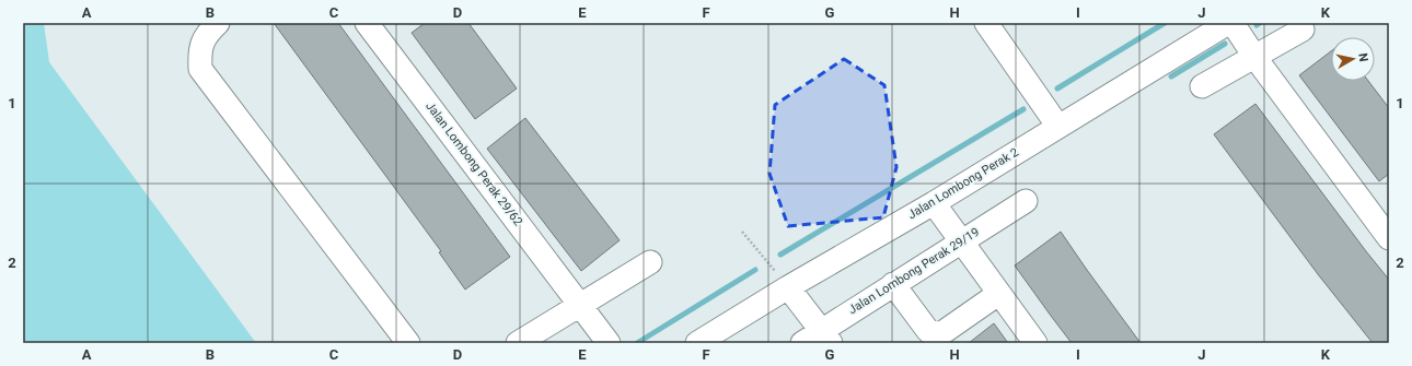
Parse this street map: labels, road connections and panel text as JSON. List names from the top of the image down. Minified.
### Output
{"streets":{"street":["Jalan Lombong Perak 29/62","Jalan Lombong Perak 2","Jalan Lombong Perak 29/19"]},"north":"right","grid":{"columns":["A","B","C","D","E","F","G","H","I","J","K"],"rows":["1","2"]}}
